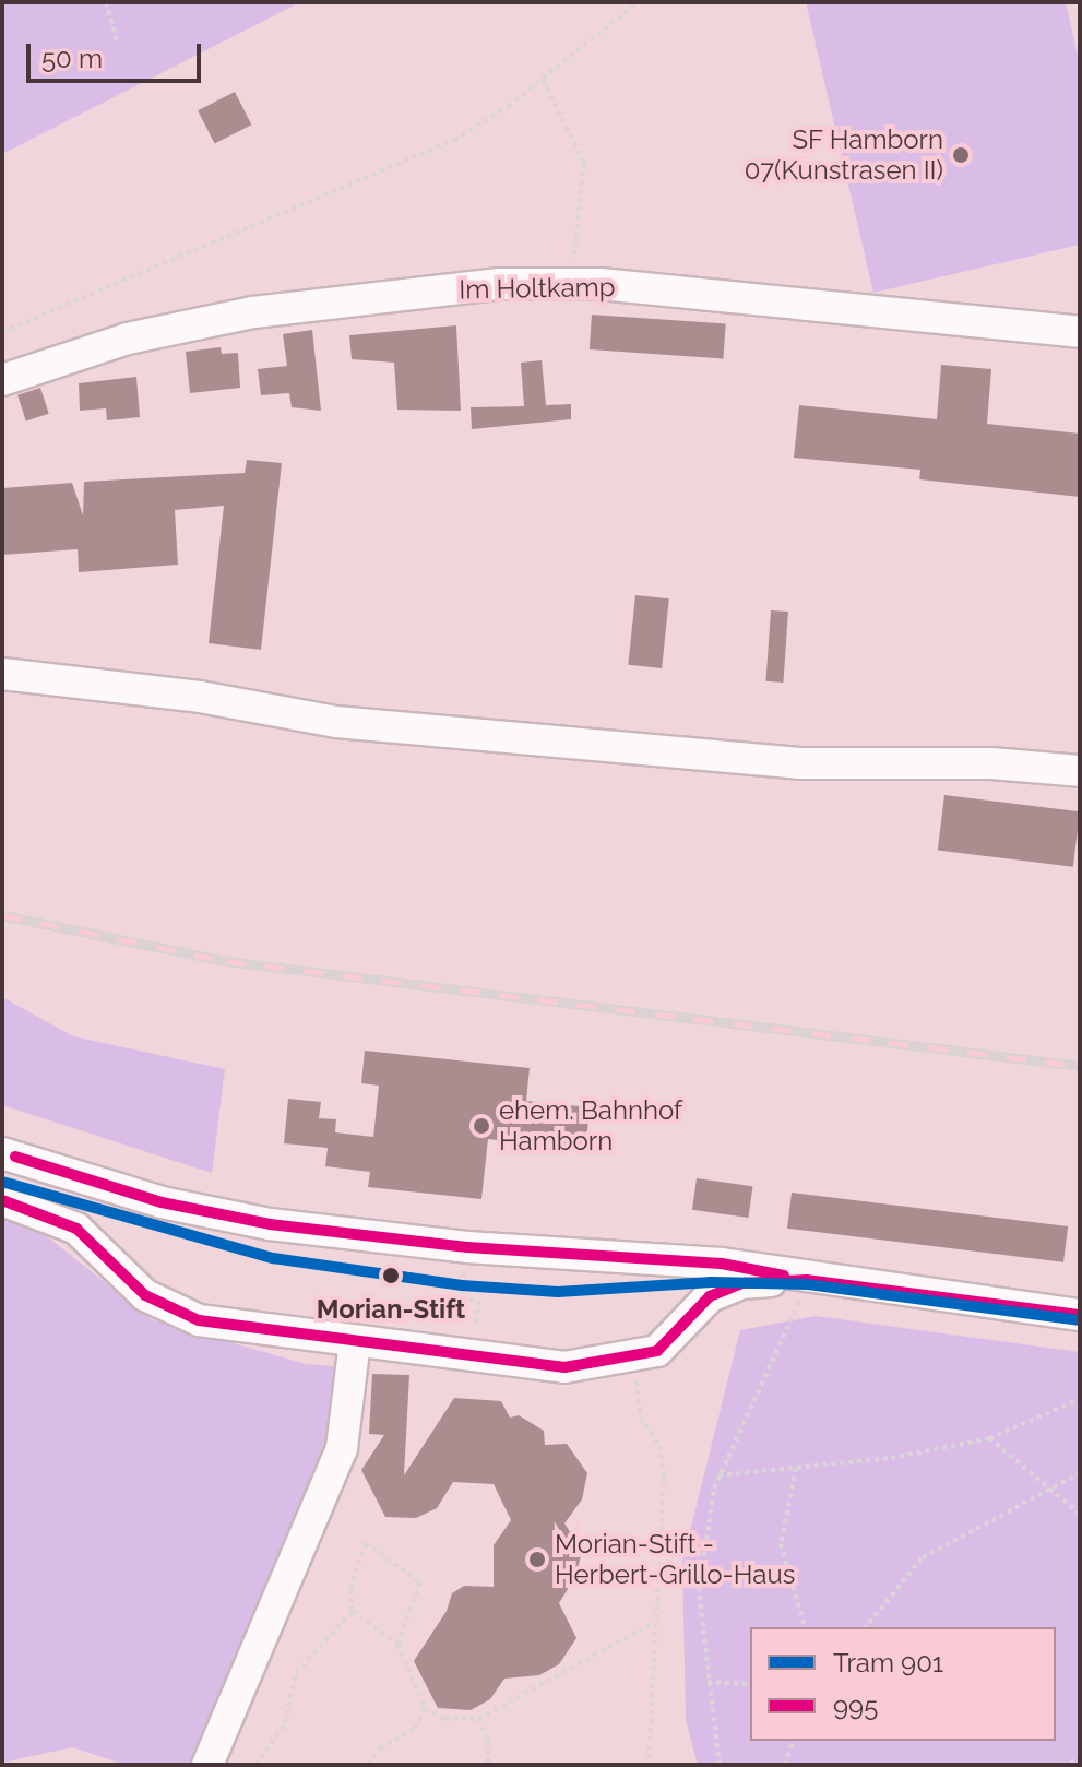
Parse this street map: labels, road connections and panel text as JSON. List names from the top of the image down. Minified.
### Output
{"streets":{"street":["Im Holtkamp"]},"places":["SF Hamborn 07(Kunstrasen II)","ehem. Bahnhof Hamborn","Morian-Stift","Morian-Stift - Herbert-Grillo-Haus"],"lines":["transit line 995","tram line 901"],"legend":["Tram 901","995"],"scale_bar":"50 m"}
